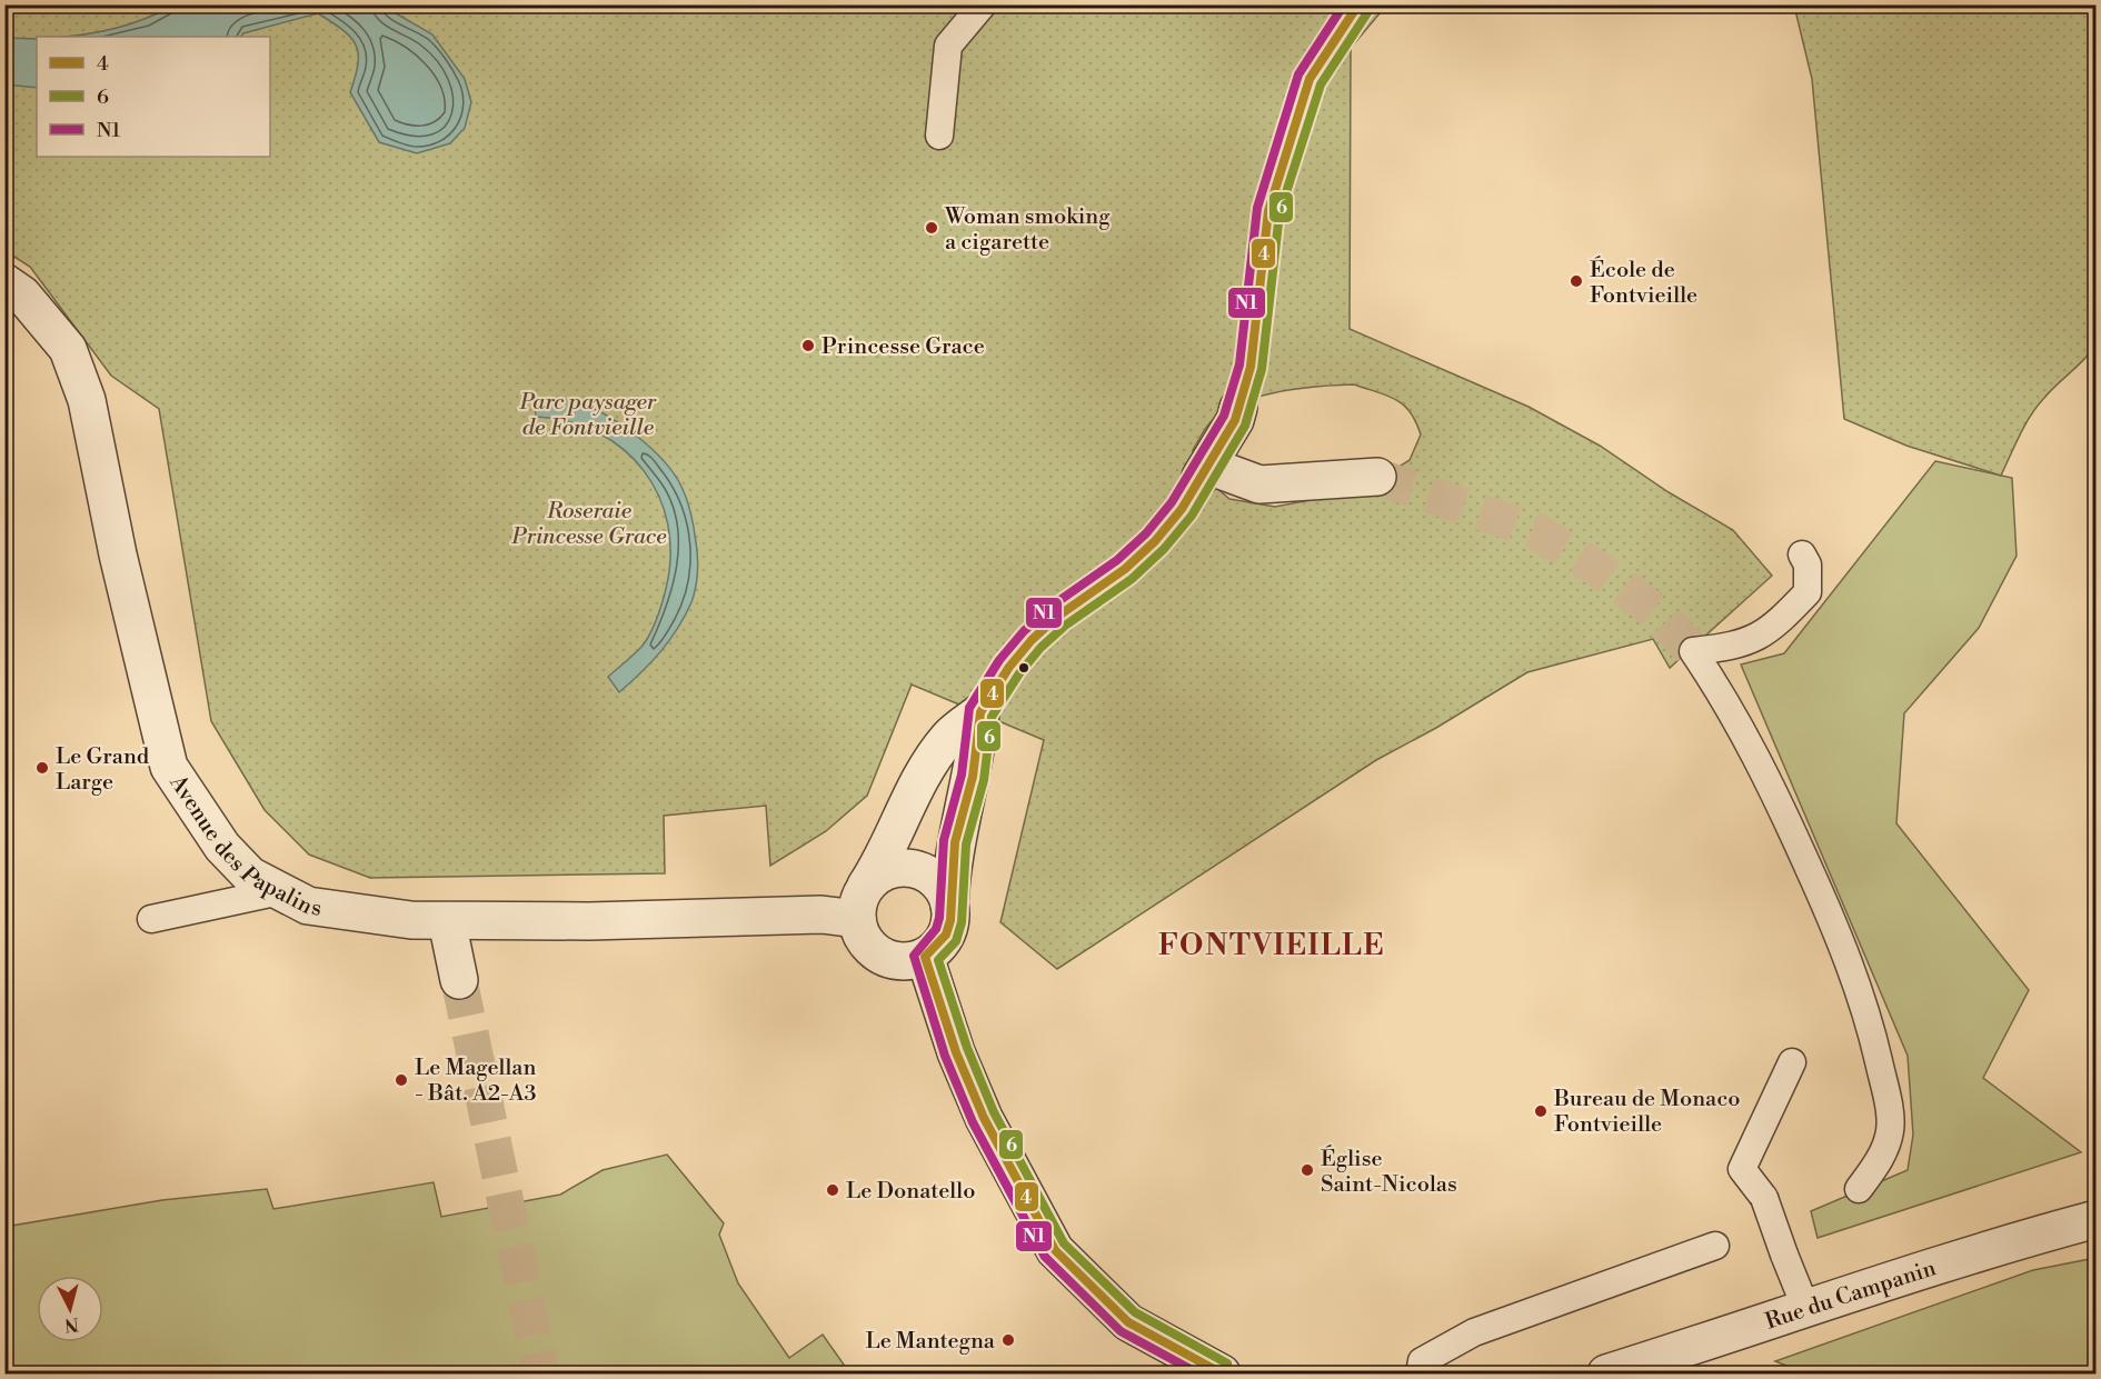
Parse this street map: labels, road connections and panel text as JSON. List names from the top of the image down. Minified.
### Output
{"streets":{"street":["Avenue des Papalins","Rue du Campanin"]},"districts":["FONTVIEILLE"],"parks":["Parc paysager de Fontvieille","Roseraie Princesse Grace"],"places":["Woman smoking a cigarette","École de Fontvieille","Princesse Grace","Le Grand Large","Le Magellan - Bât. A2-A3","Bureau de Monaco Fontvieille","Église Saint-Nicolas","Le Donatello","Le Mantegna"],"lines":["transit line 4","transit line N1","transit line 6"],"legend":["4","6","N1"],"north":"bottom"}
